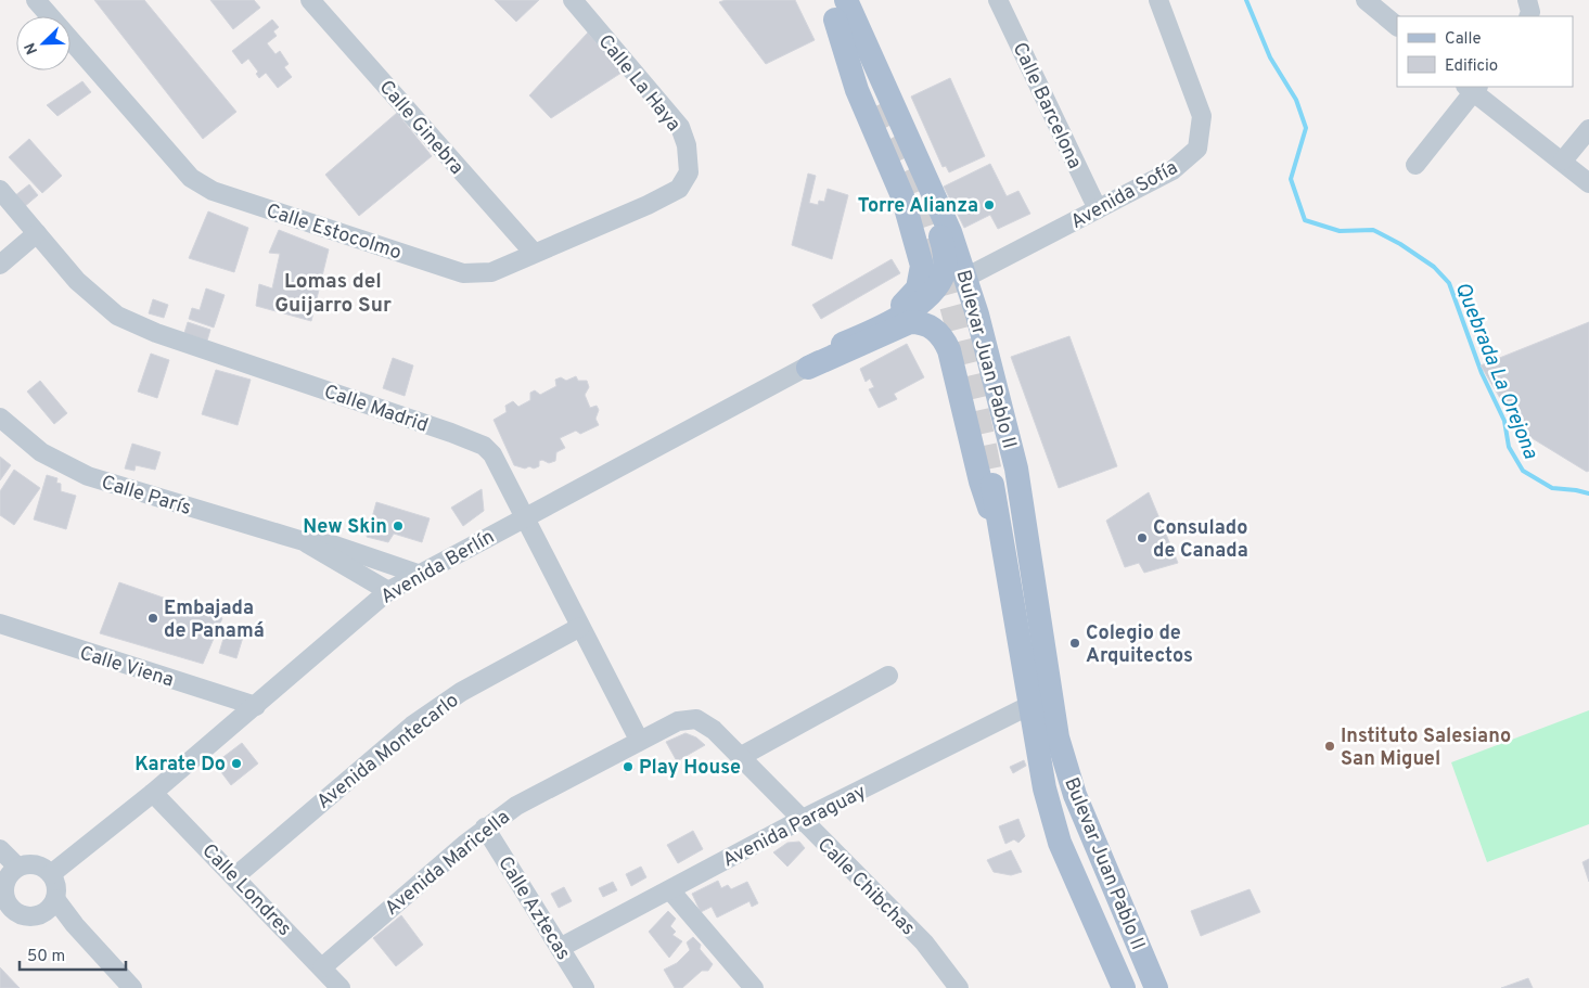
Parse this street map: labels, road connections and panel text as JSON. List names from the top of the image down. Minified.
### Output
{"streets":{"main road":["Bulevar Juan Pablo II"],"street":["Calle La Haya","Calle Barcelona","Calle Ginebra","Avenida Sofía","Calle Estocolmo","Calle Madrid","Calle París","Avenida Berlín","Calle Viena","Avenida Montecarlo","Avenida Paraguay","Avenida Maricella","Calle Chibchas","Calle Londres","Calle Aztecas"]},"crossings":[["Calle La Haya","Calle Estocolmo"],["Calle Barcelona","Avenida Sofía"],["Calle Ginebra","Calle Estocolmo"],["Avenida Sofía","Bulevar Juan Pablo II"],["Bulevar Juan Pablo II","Avenida Paraguay"],["Calle Madrid","Avenida Berlín"],["Calle Madrid","Avenida Montecarlo"],["Calle Madrid","Avenida Maricella"],["Calle Madrid","Calle Chibchas"],["Calle París","Avenida Berlín"],["Avenida Berlín","Calle Viena"],["Avenida Berlín","Calle Londres"],["Avenida Montecarlo","Calle Londres"],["Avenida Paraguay","Calle Chibchas"],["Avenida Paraguay","Calle Aztecas"],["Avenida Maricella","Calle Chibchas"],["Avenida Maricella","Calle Londres"],["Avenida Maricella","Calle Aztecas"]],"districts":["Lomas del Guijarro Sur"],"water":["Quebrada La Orejona"],"places":["Torre Alianza","New Skin","Consulado de Canada","Embajada de Panamá","Colegio de Arquitectos","Instituto Salesiano San Miguel","Karate Do","Play House"],"legend":["Calle","Edificio"],"scale_bar":"50 m","north":"bottom left"}
